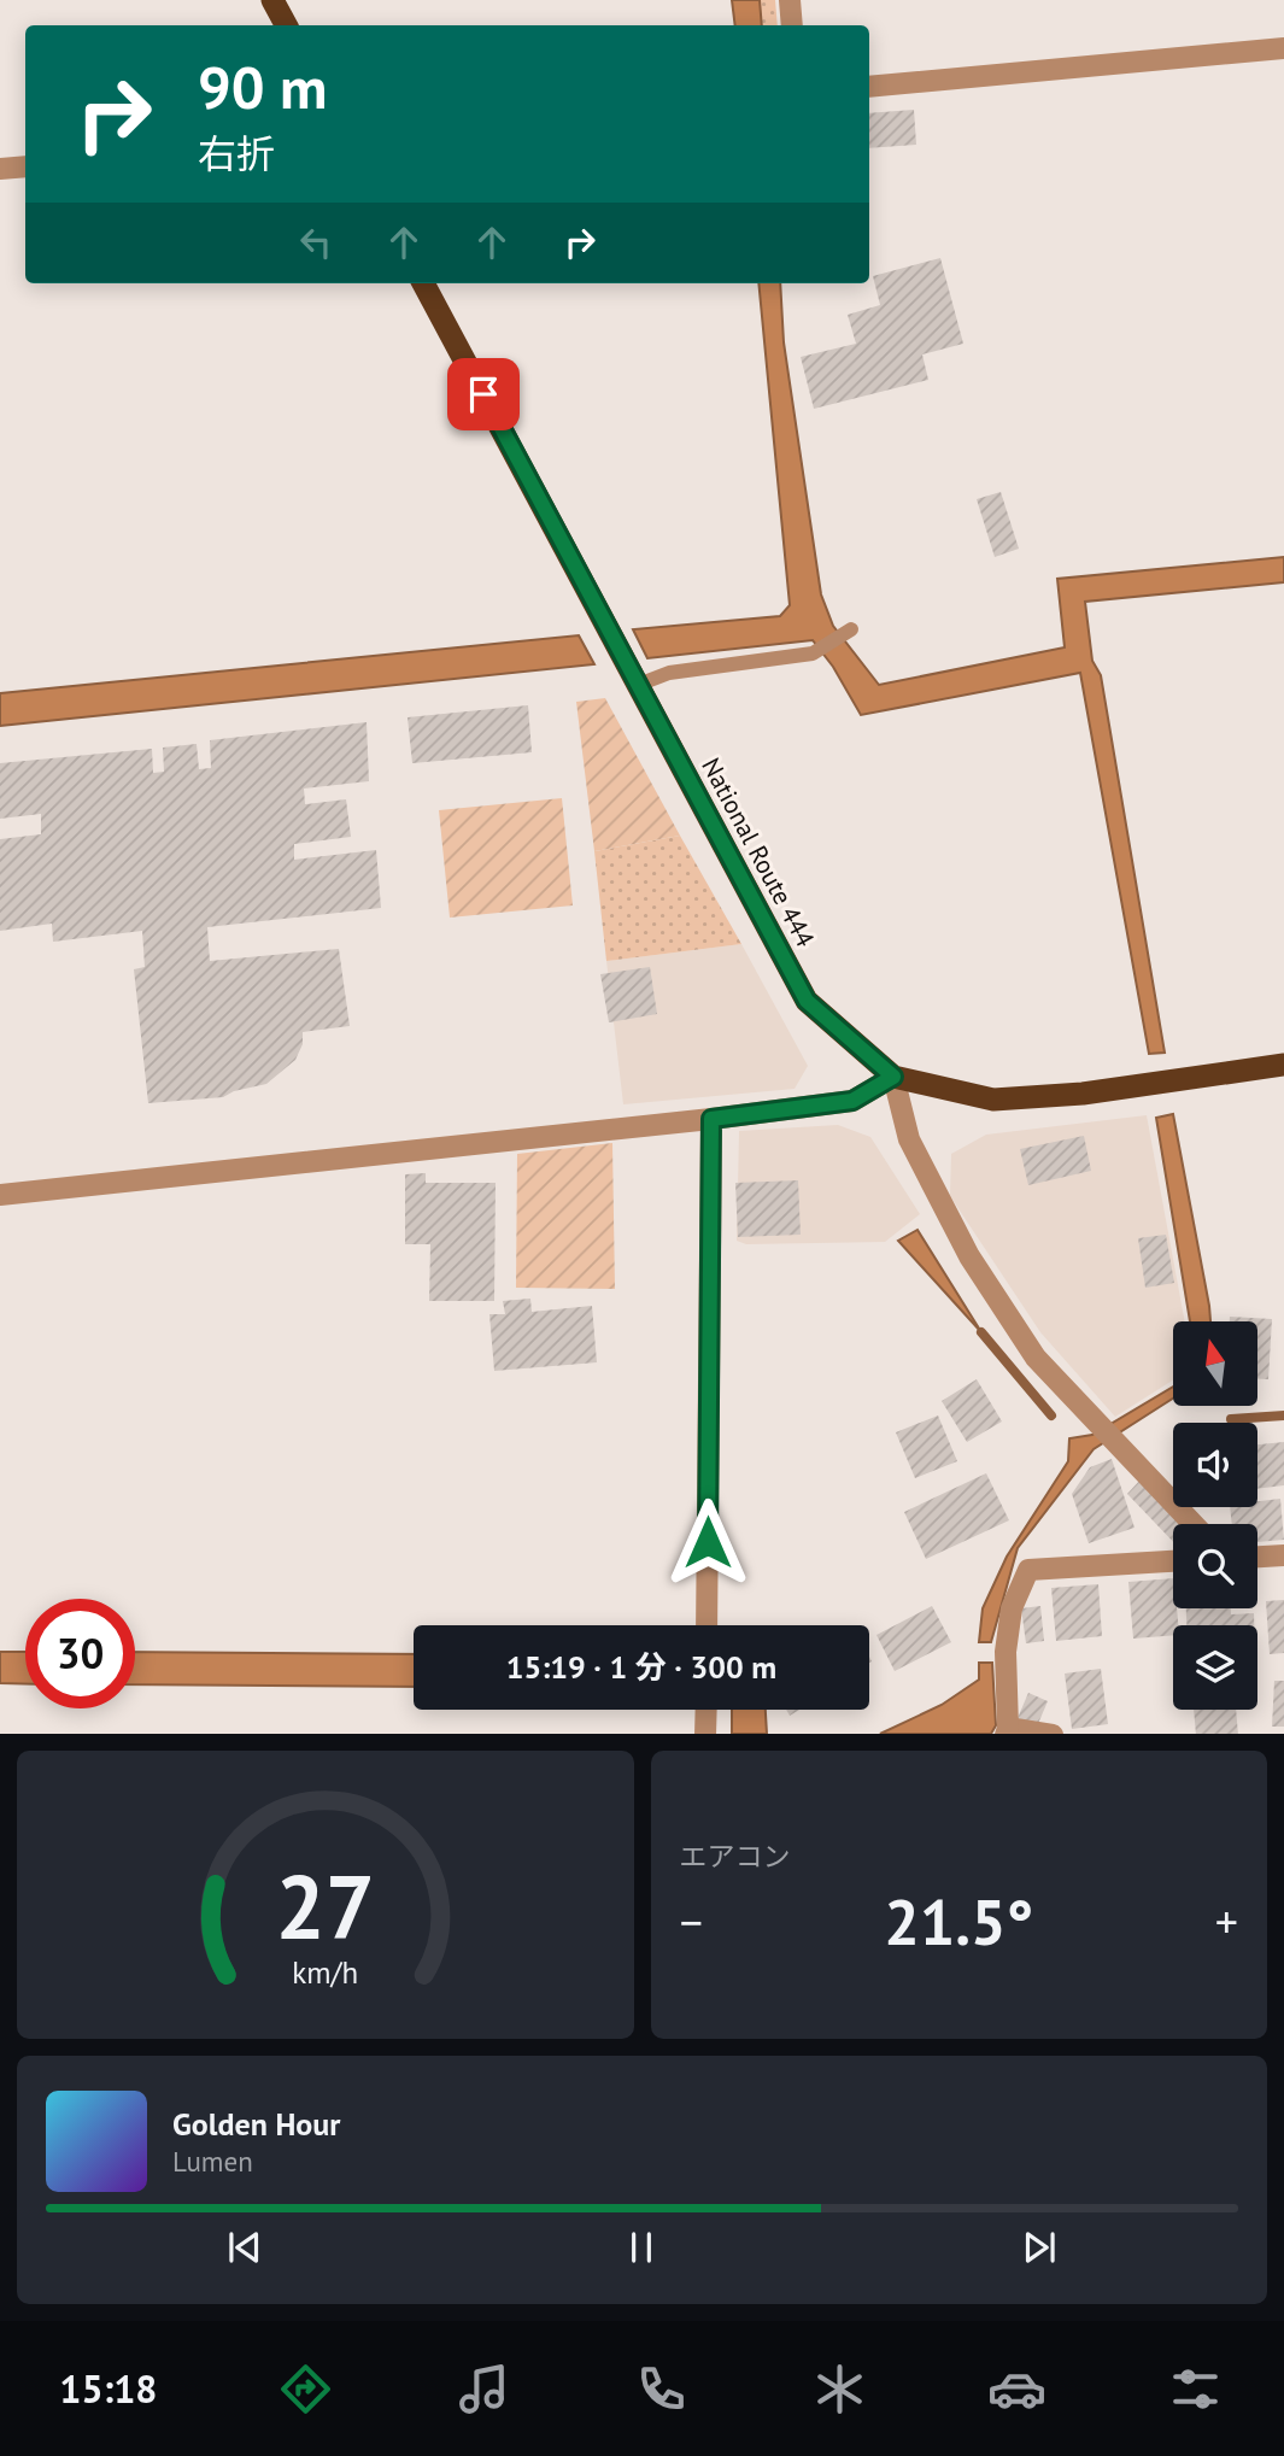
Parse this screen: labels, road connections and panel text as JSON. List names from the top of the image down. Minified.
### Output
{"streets":{"highway":["National Route 444"]},"north":"top","page":{"turn":["90 m","右折"],"limit":"30","trip":"15:19 · 1 分 · 300 m","tile":"エアコン","heat":["−","21.5°","+"],"song":["Golden Hour","Lumen"],"tabs":"15:18","gauge":["27","km/h"]}}
